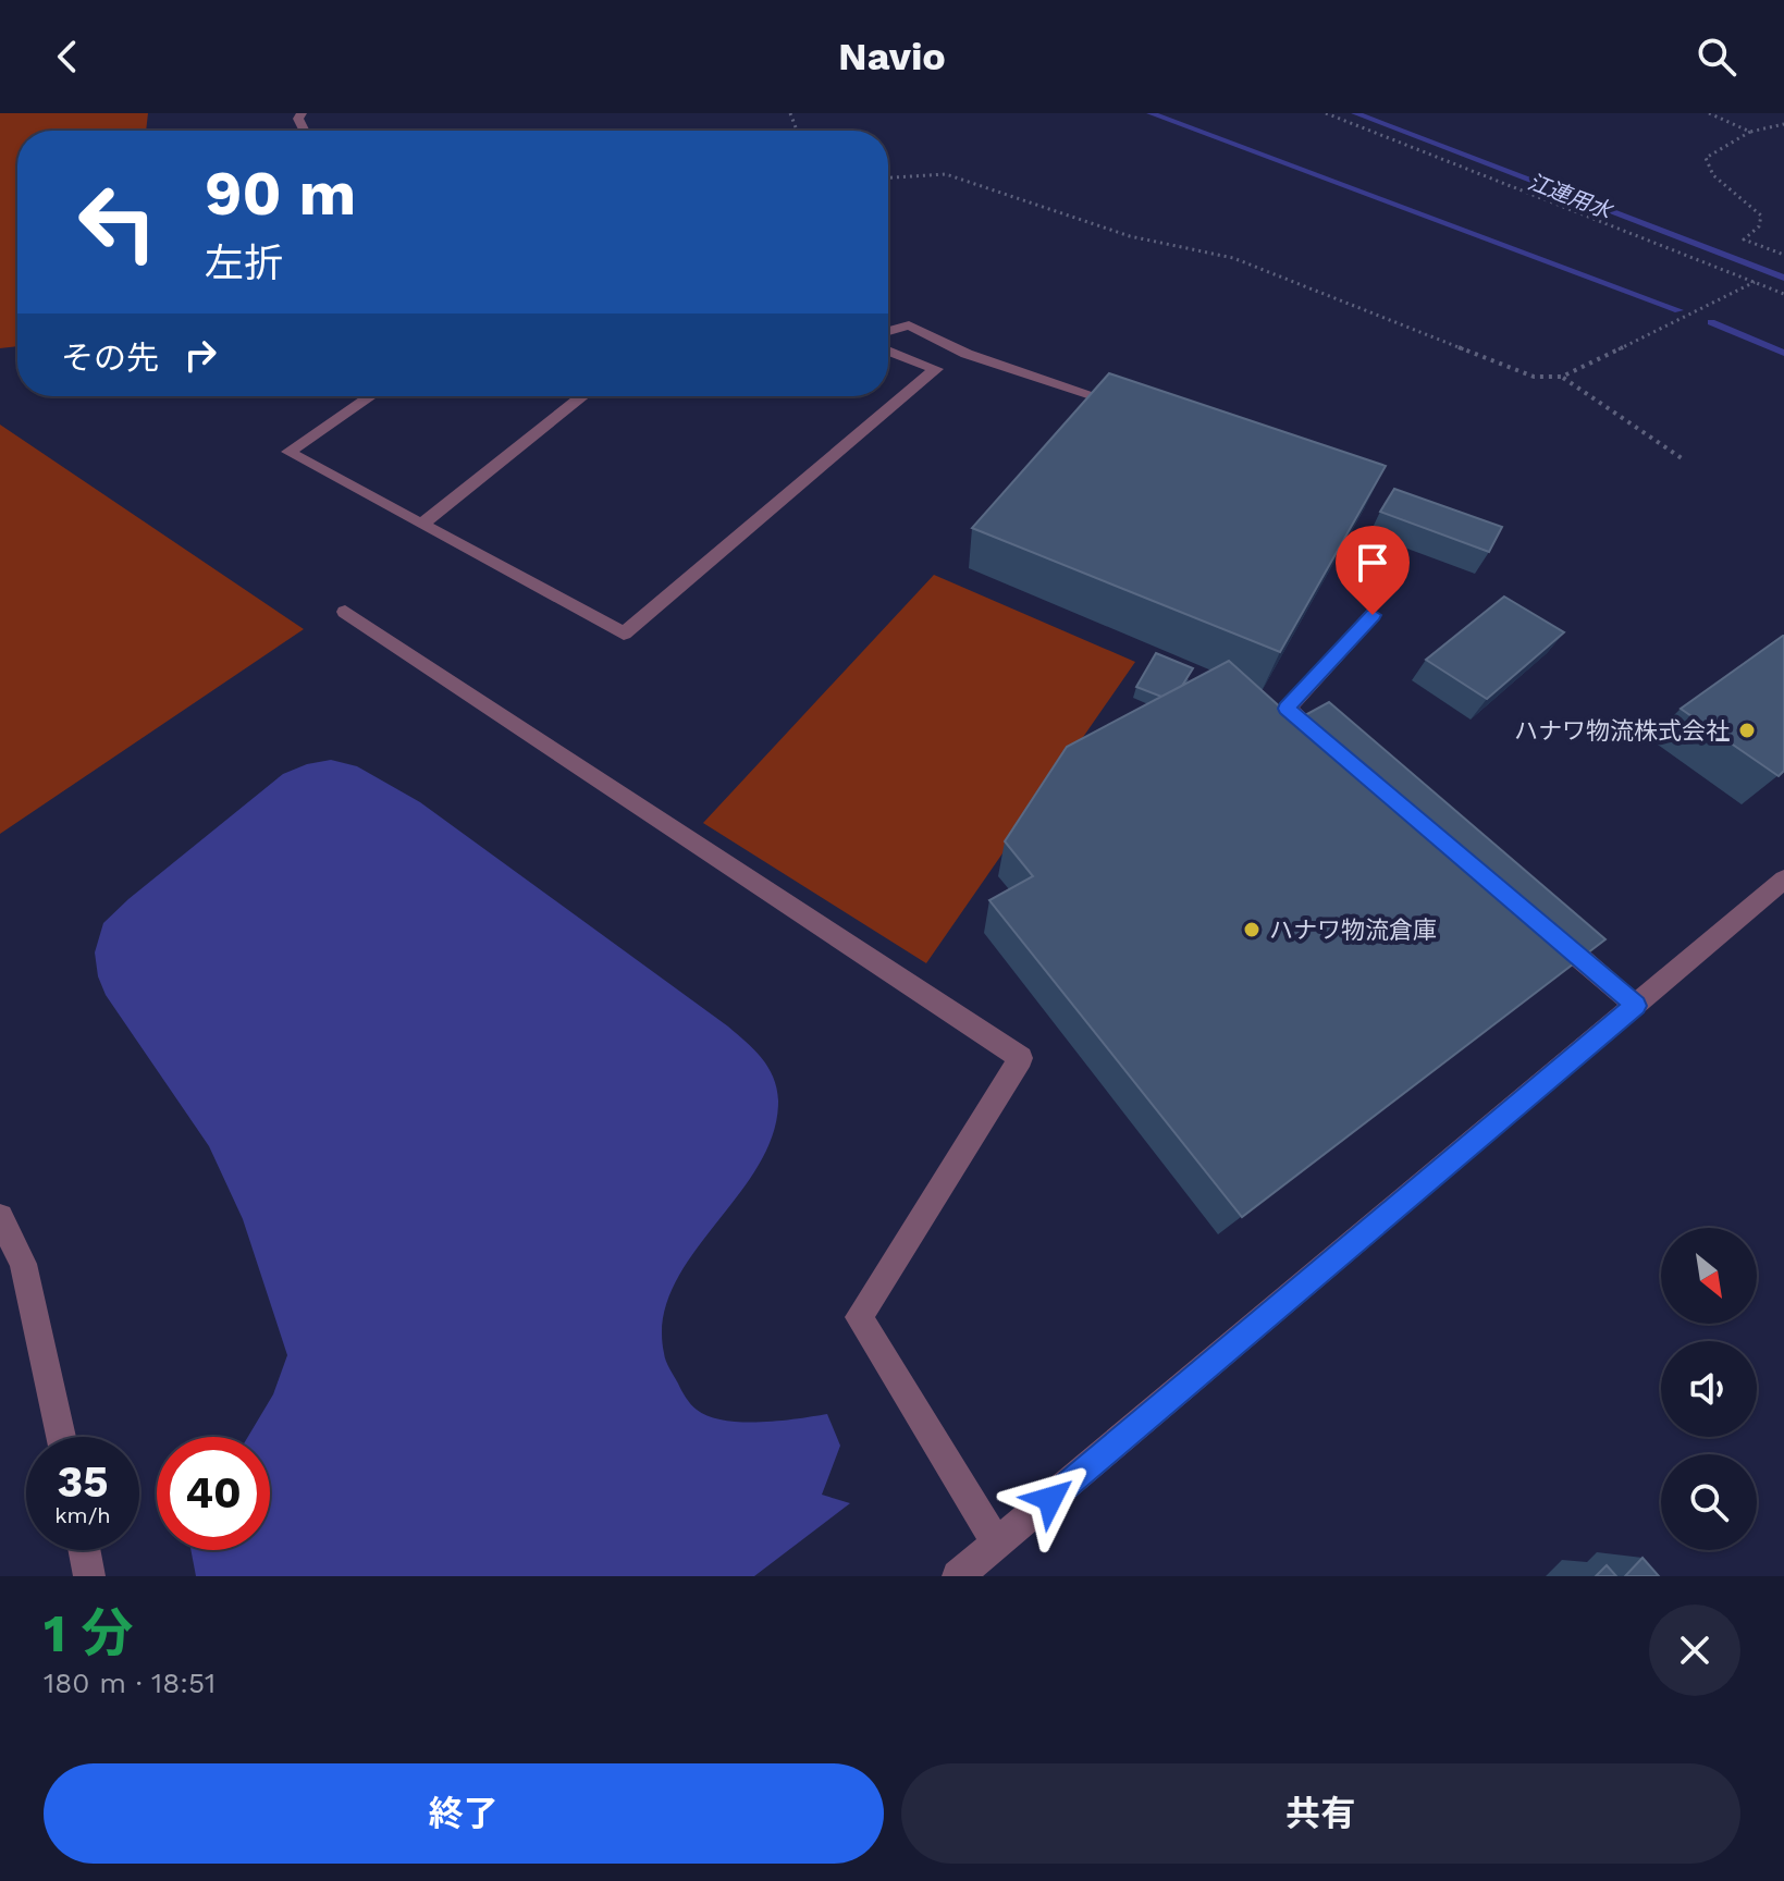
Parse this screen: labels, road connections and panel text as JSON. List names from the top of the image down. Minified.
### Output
{"water":["江連用水"],"places":["ハナワ物流株式会社","ハナワ物流倉庫"],"north":"bottom right","page":{"header":"Navio","turn":["90 m","左折"],"then":"その先","speed":"35 km/h","limit":"40","heading":["1 分","180 m · 18:51"],"buttons":["終了","共有"]}}
